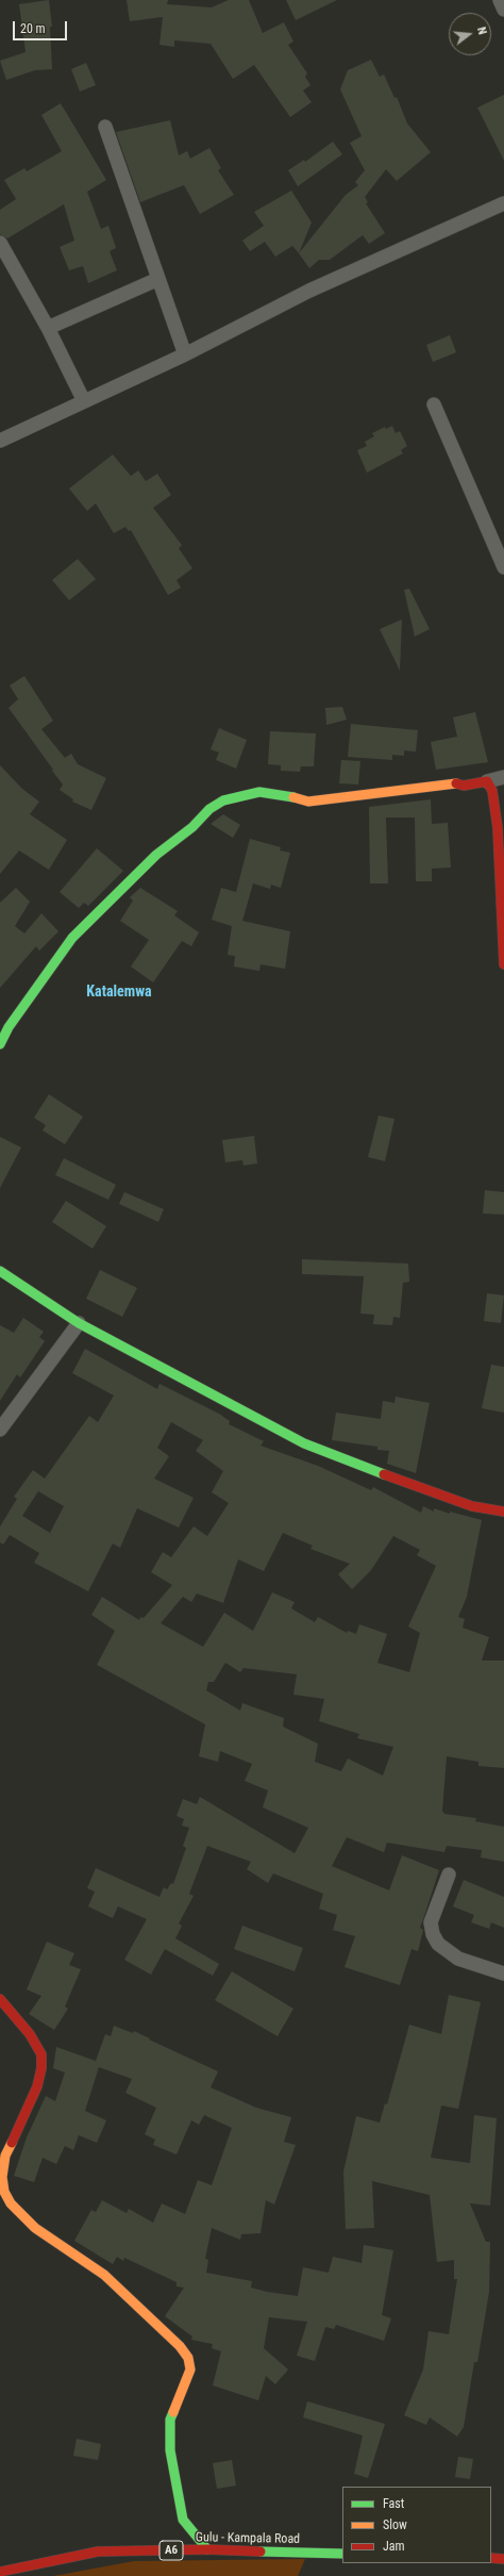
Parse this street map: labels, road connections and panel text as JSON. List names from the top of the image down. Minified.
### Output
{"streets":{"street":["Gulu - Kampala Road","A6"]},"districts":["Katalemwa"],"legend":["Fast","Slow","Jam"],"scale_bar":"20 m","north":"right"}
